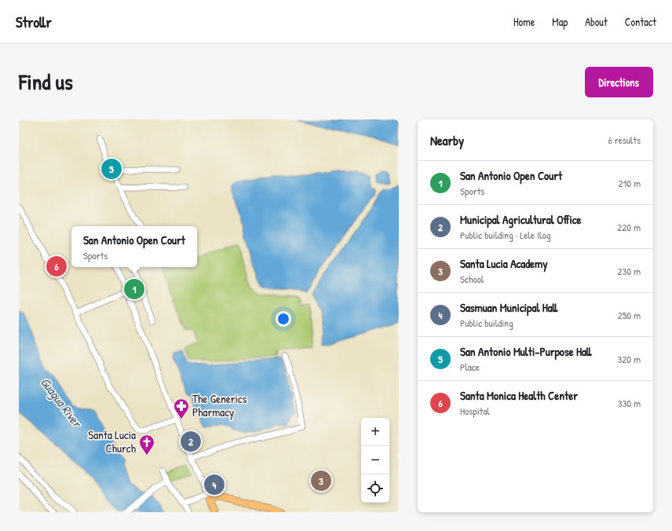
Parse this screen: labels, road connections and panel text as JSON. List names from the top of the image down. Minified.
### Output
{"water":["Guagua River"],"places":{"pharmacy":["The Generics Pharmacy"],"church":["Santa Lucia Church"]},"page":{"header":"Strollr","nav":["Home","Map","About","Contact"],"title":"Find us","buttons":"Directions","heading":["Nearby","6 results"],"pins":["5","6","1","2","3","4"],"list":[{"mark":"1","name":"San Antonio Open Court","note":"Sports","value":"210 m"},{"mark":"2","name":"Municipal Agricultural Office","note":"Public building · Lele Ilog","value":"220 m"},{"mark":"3","name":"Santa Lucia Academy","note":"School","value":"230 m"},{"mark":"4","name":"Sasmuan Municipal Hall","note":"Public building","value":"250 m"},{"mark":"5","name":"San Antonio Multi-Purpose Hall","note":"Place","value":"320 m"},{"mark":"6","name":"Santa Monica Health Center","note":"Hospital","value":"330 m"}],"popup":["San Antonio Open Court","Sports"],"map_buttons":["+","−"]}}
